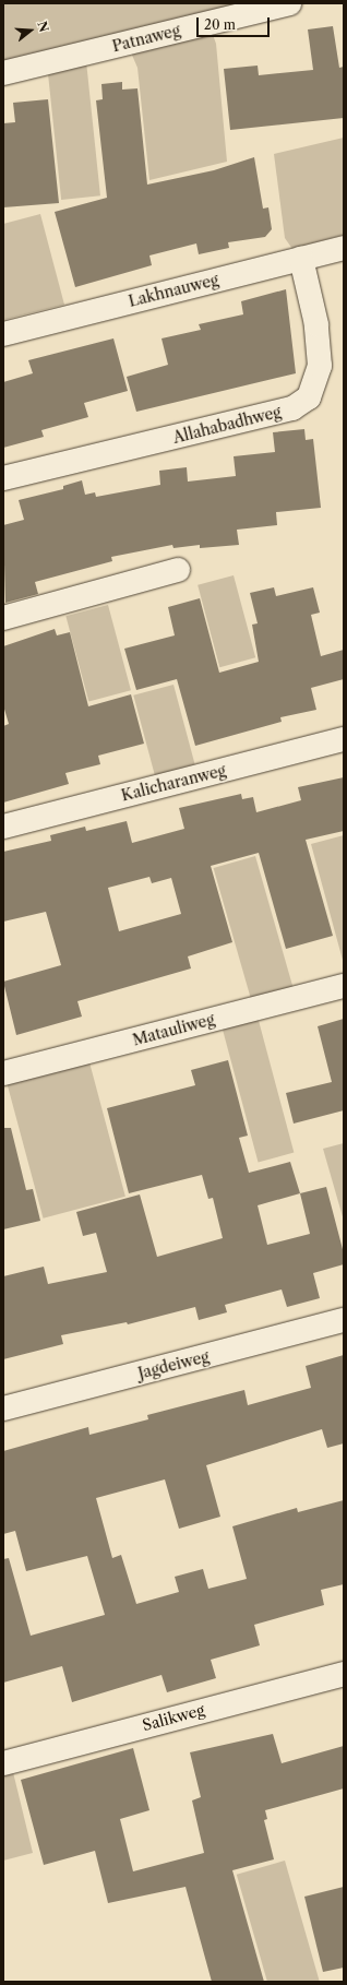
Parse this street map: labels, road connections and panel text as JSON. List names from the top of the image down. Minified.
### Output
{"streets":{"street":["Patnaweg","Lakhnauweg","Allahabadhweg","Kalicharanweg","Matauliweg","Jagdeiweg","Salikweg"]},"crossings":[["Lakhnauweg","Allahabadhweg"]],"scale_bar":"20 m","north":"right"}
